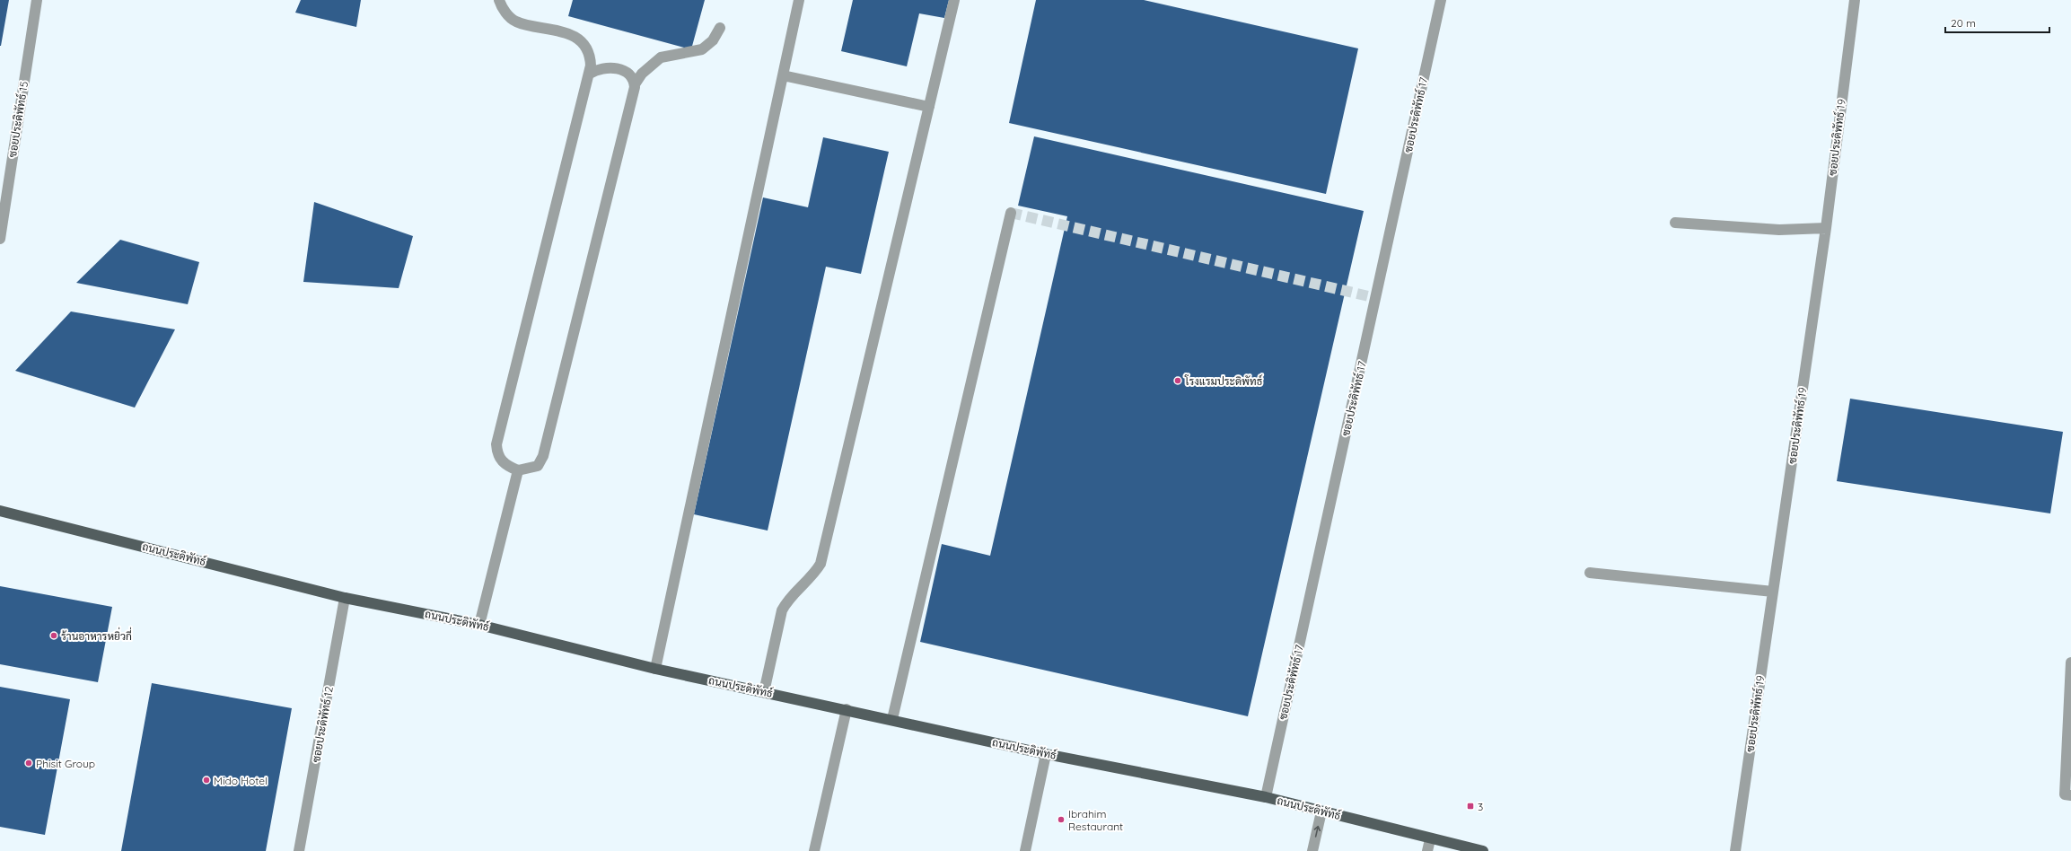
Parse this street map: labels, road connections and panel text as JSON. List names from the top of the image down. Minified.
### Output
{"streets":{"main road":["ถนนประดิพัทธ์"],"street":["ซอยประดิพัทธ์ 17","ซอยประดิพัทธ์ 15","ซอยประดิพัทธ์ 19","ซอยประดิพัทธ์ 12"]},"crossings":[["ซอยประดิพัทธ์ 17","ถนนประดิพัทธ์"],["ถนนประดิพัทธ์","ซอยประดิพัทธ์ 12"]],"places":{"other":["โรงแรมประดิพัทธ์","ร้านอาหารหยิ่วกี่","Phisit Group","Mido Hotel","Ibrahim Restaurant"],"transit":["3"]},"scale_bar":"20 m"}
